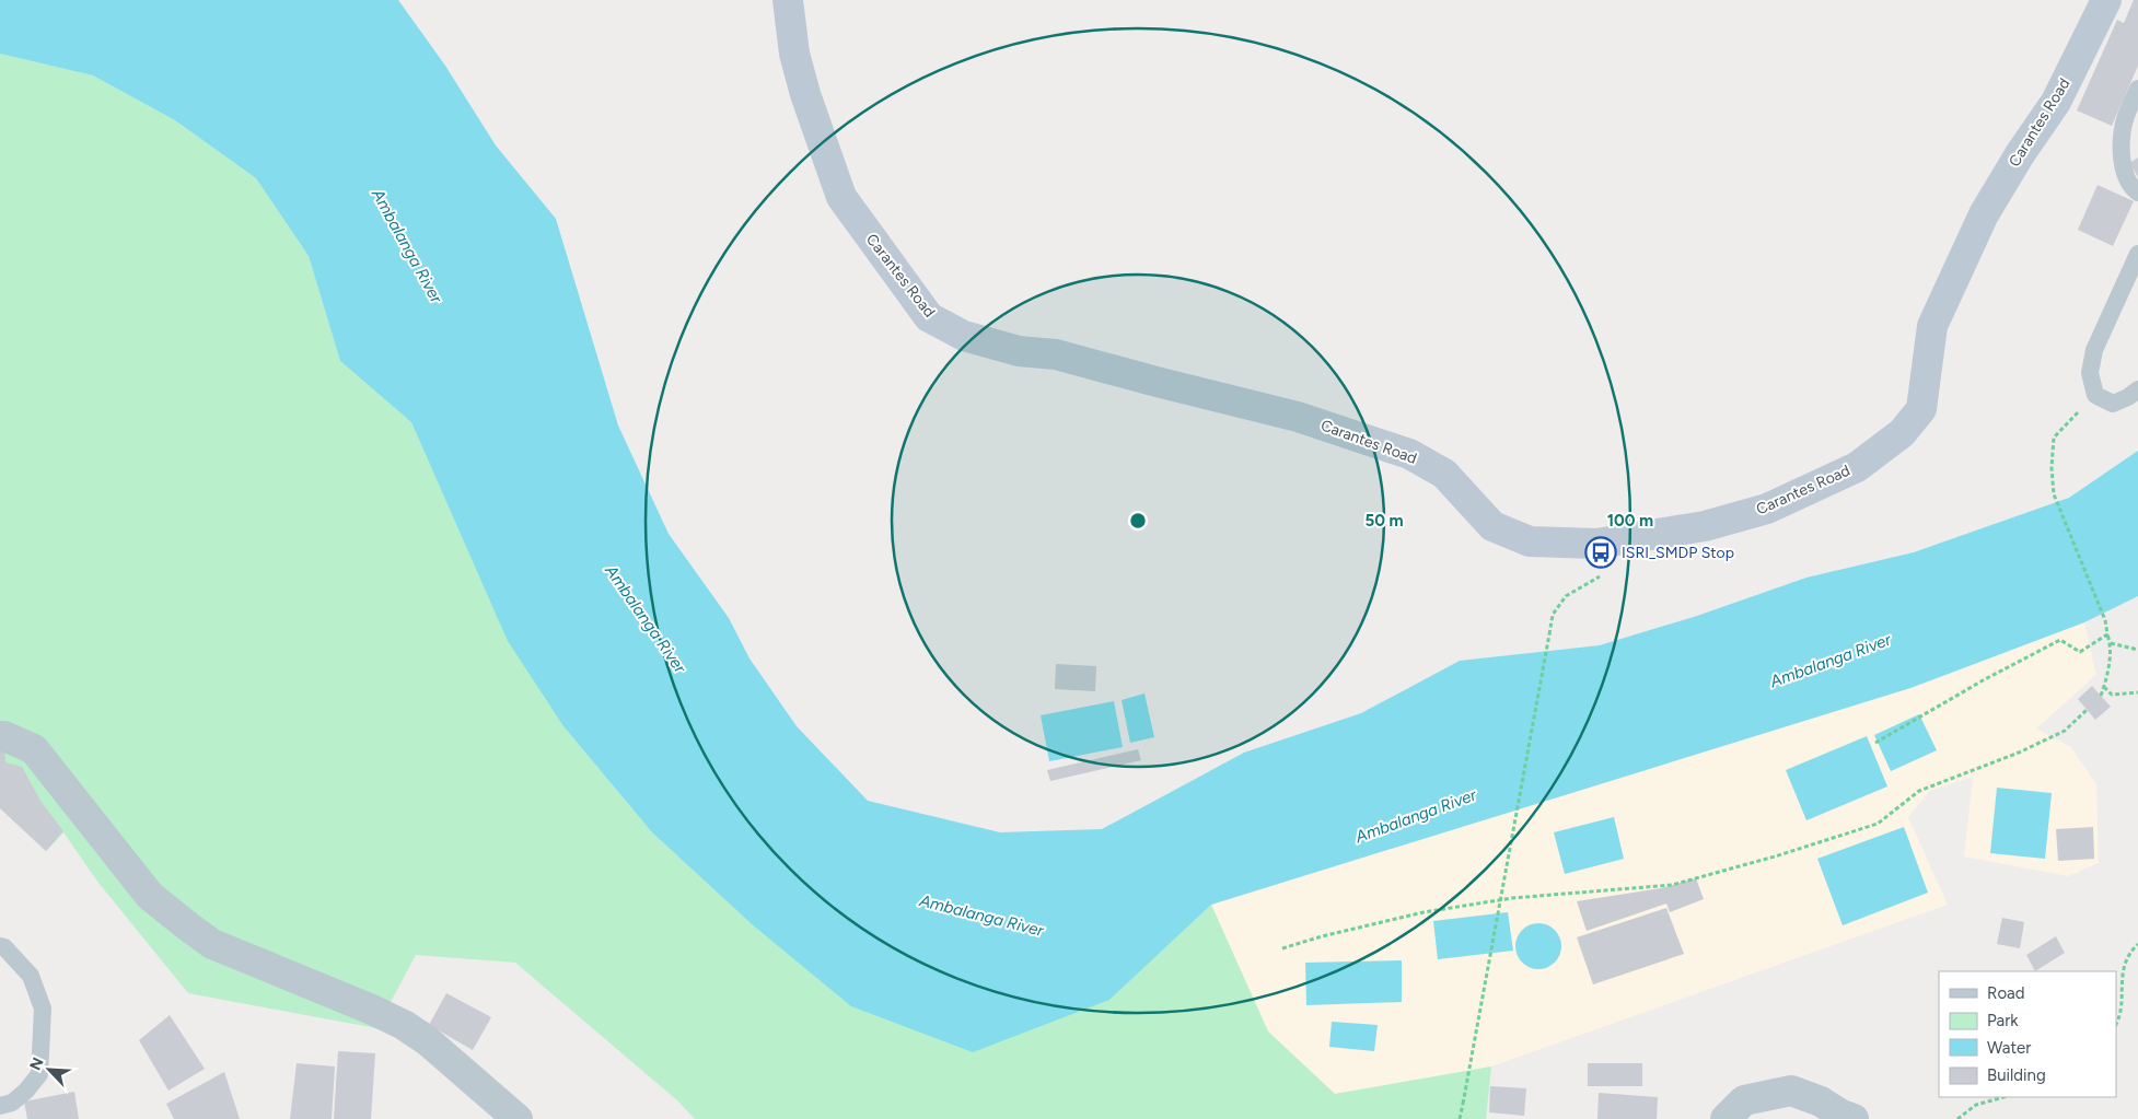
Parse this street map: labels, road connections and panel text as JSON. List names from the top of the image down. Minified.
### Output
{"streets":{"main road":["Carantes Road"]},"water":["Ambalanga River"],"places":{"bus stop":["ISRI_SMDP Stop"]},"legend":["Road","Park","Water","Building"],"north":"top left","rings":["50 m","100 m"]}
